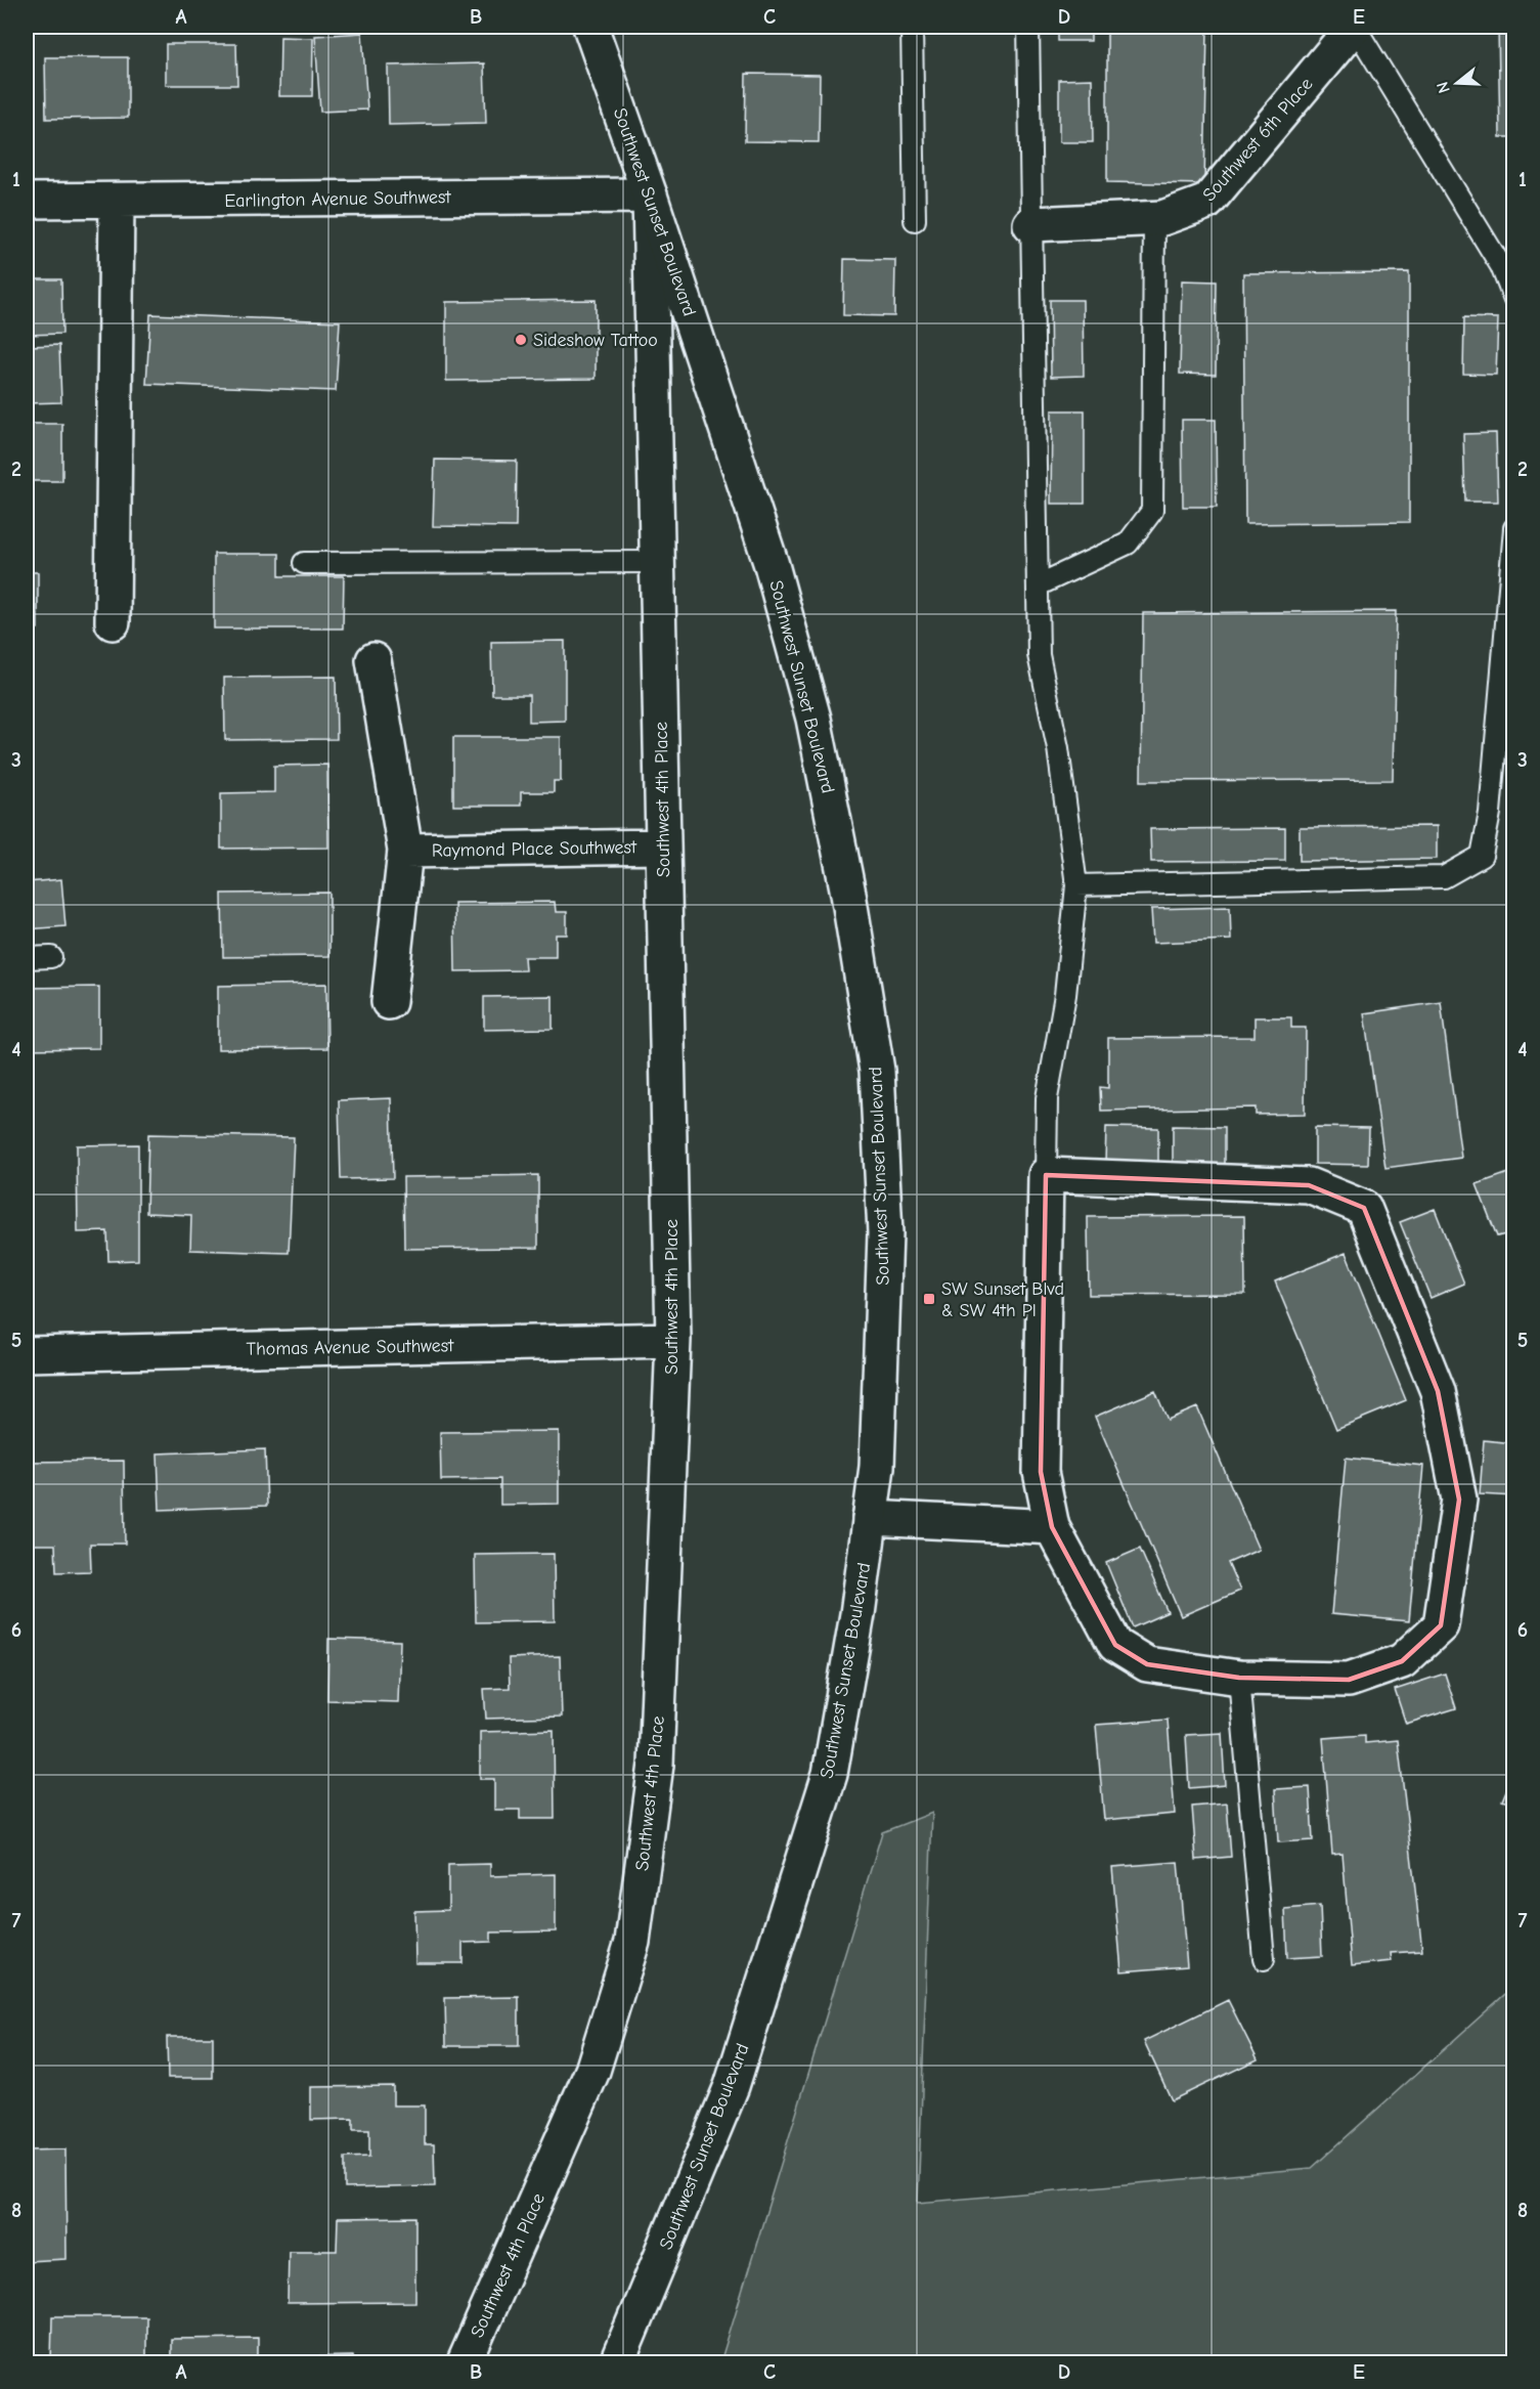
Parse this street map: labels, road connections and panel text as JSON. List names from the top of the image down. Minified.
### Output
{"streets":{"street":["Southwest 6th Place","Earlington Avenue Southwest","Southwest Sunset Boulevard","Southwest 4th Place","Raymond Place Southwest","Thomas Avenue Southwest"]},"crossings":[["Earlington Avenue Southwest","Southwest Sunset Boulevard"],["Earlington Avenue Southwest","Southwest 4th Place"],["Southwest Sunset Boulevard","Southwest 4th Place"],["Southwest 4th Place","Raymond Place Southwest"],["Southwest 4th Place","Thomas Avenue Southwest"]],"places":{"other":["Sideshow Tattoo"],"transit":["SW Sunset Blvd & SW 4th Pl"]},"north":"left","grid":{"columns":["A","B","C","D","E"],"rows":["1","2","3","4","5","6","7","8"]}}
